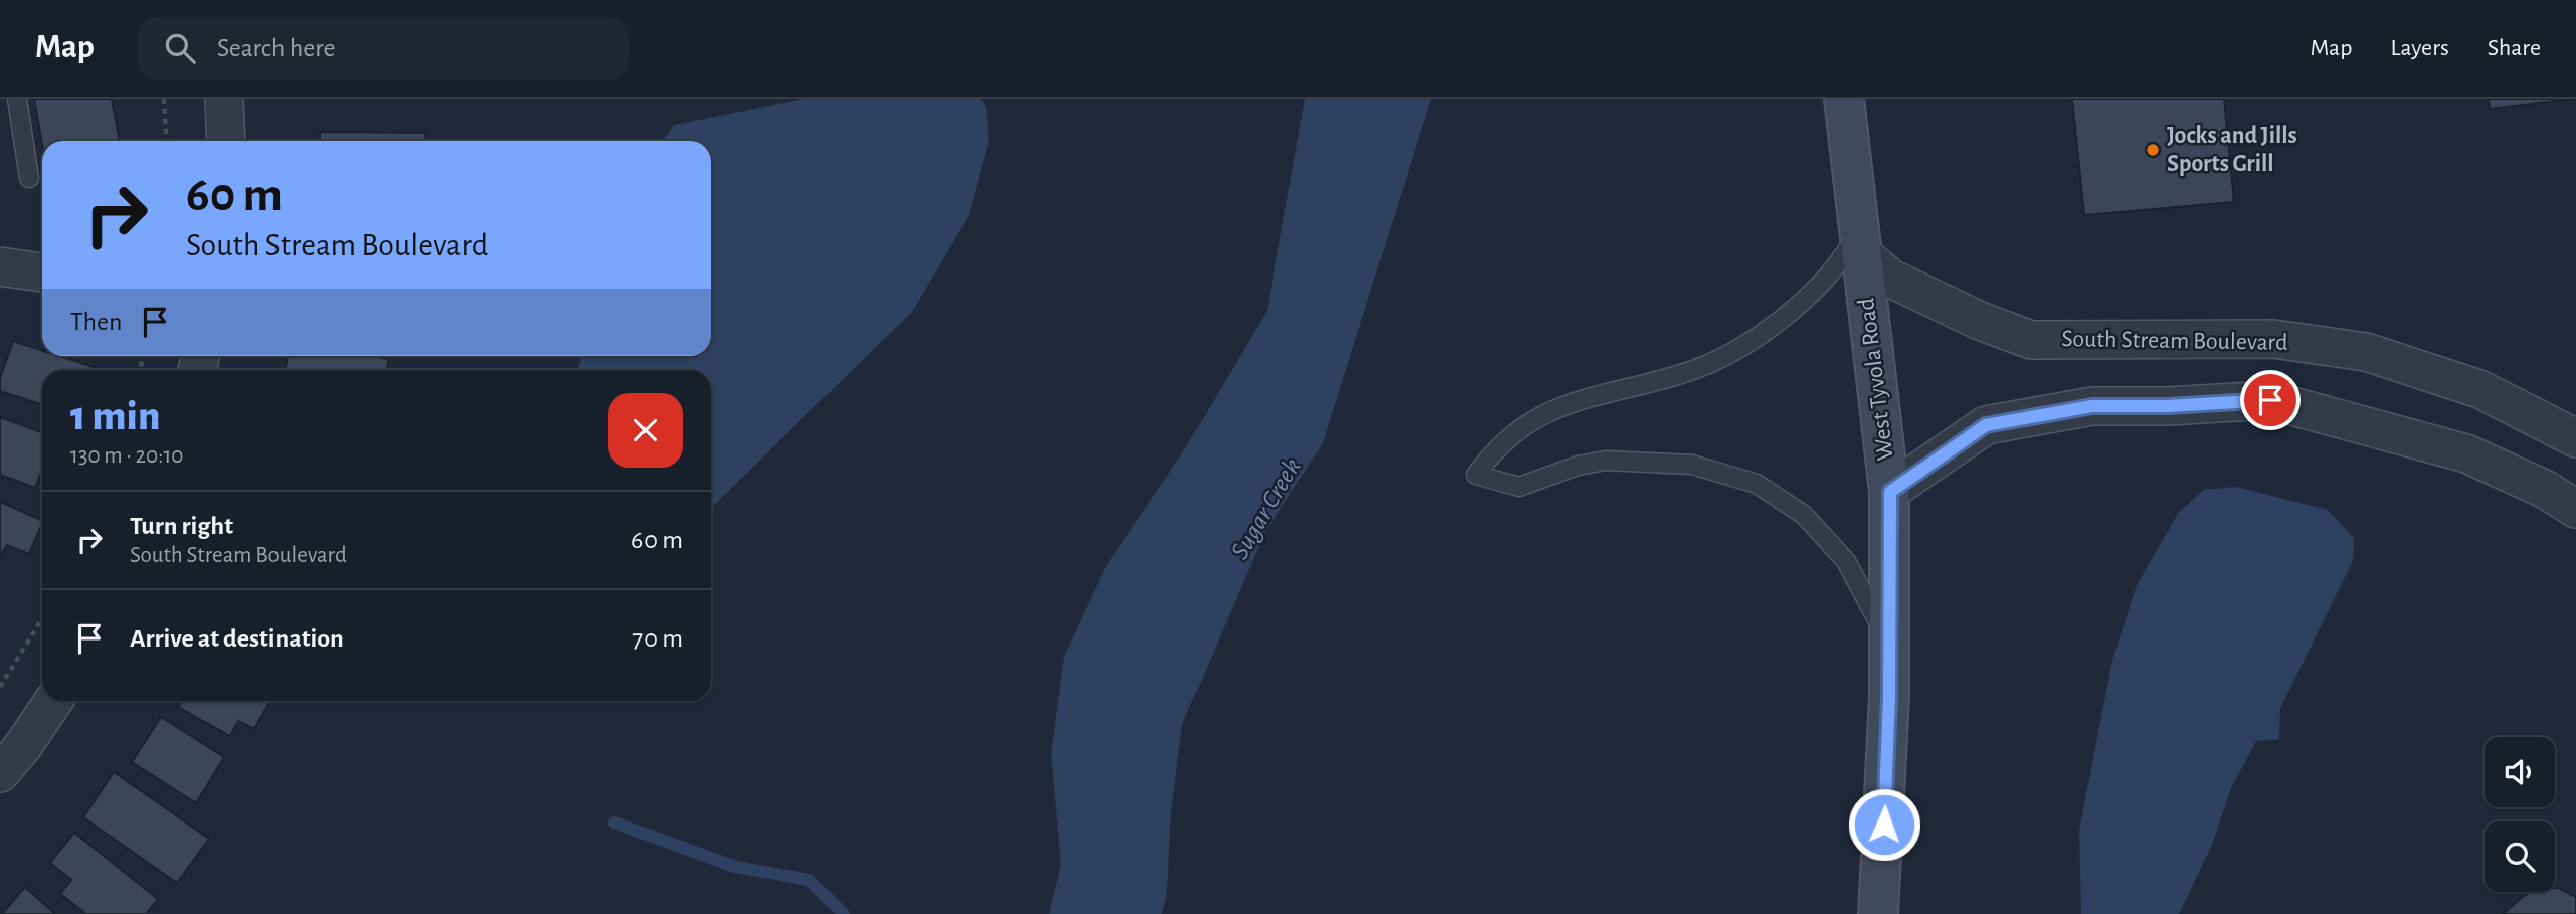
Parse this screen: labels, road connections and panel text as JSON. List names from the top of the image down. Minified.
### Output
{"streets":{"main road":["West Tyvola Road"],"street":["South Stream Boulevard"]},"crossings":[["South Stream Boulevard","West Tyvola Road"]],"water":["Sugar Creek"],"places":["Jocks and Jills Sports Grill"],"page":{"header":"Map","search":"Search here","nav":["Map","Layers","Share"],"turn":["60 m","South Stream Boulevard"],"then":"Then","heading":["1 min","130 m · 20:10"],"list":[{"name":"Turn right","note":"South Stream Boulevard","value":"60 m"},{"name":"Arrive at destination","value":"70 m"}]}}
